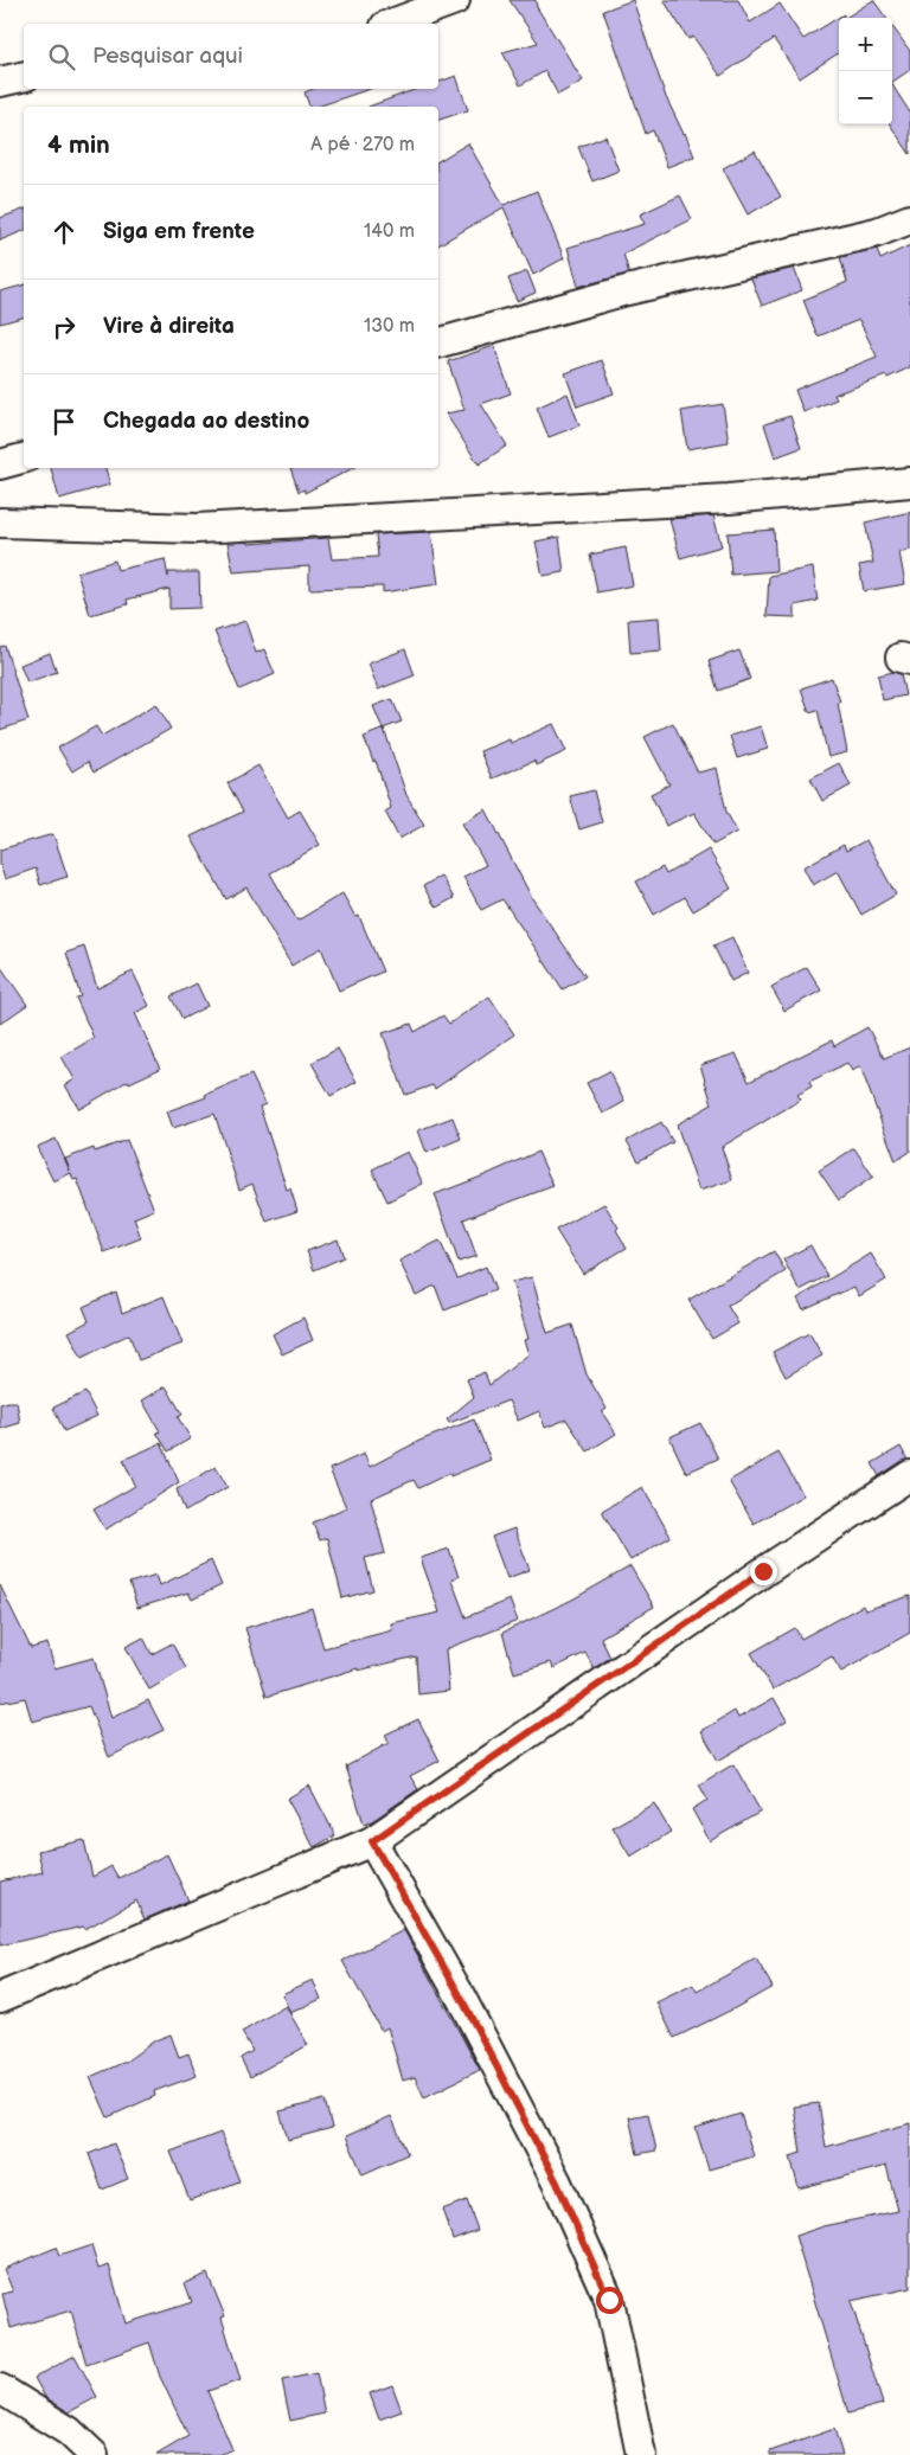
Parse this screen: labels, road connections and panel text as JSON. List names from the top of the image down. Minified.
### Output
{"page":{"map_buttons":["+","−"],"search":"Pesquisar aqui","heading":["4 min","A pé · 270 m"],"list":[["Siga em frente","140 m"],["Vire à direita","130 m"],"Chegada ao destino"]}}
